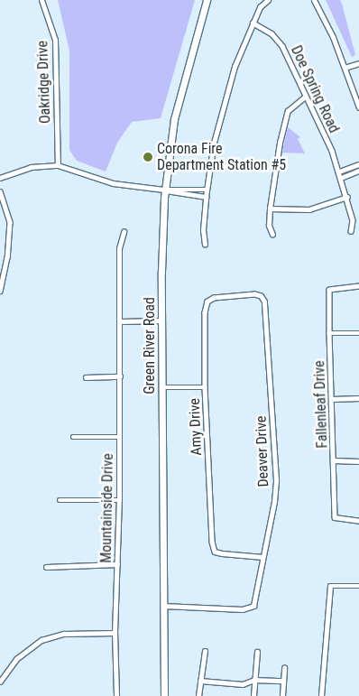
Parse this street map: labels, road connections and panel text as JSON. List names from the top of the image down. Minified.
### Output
{"streets":{"main road":["Green River Road"],"street":["Oakridge Drive","Doe Spring Road","Fallenleaf Drive","Amy Drive","Deaver Drive","Mountainside Drive"]},"crossings":[["Green River Road","Deaver Drive"],["Amy Drive","Deaver Drive"]],"places":["Corona Fire Department Station #5"]}
